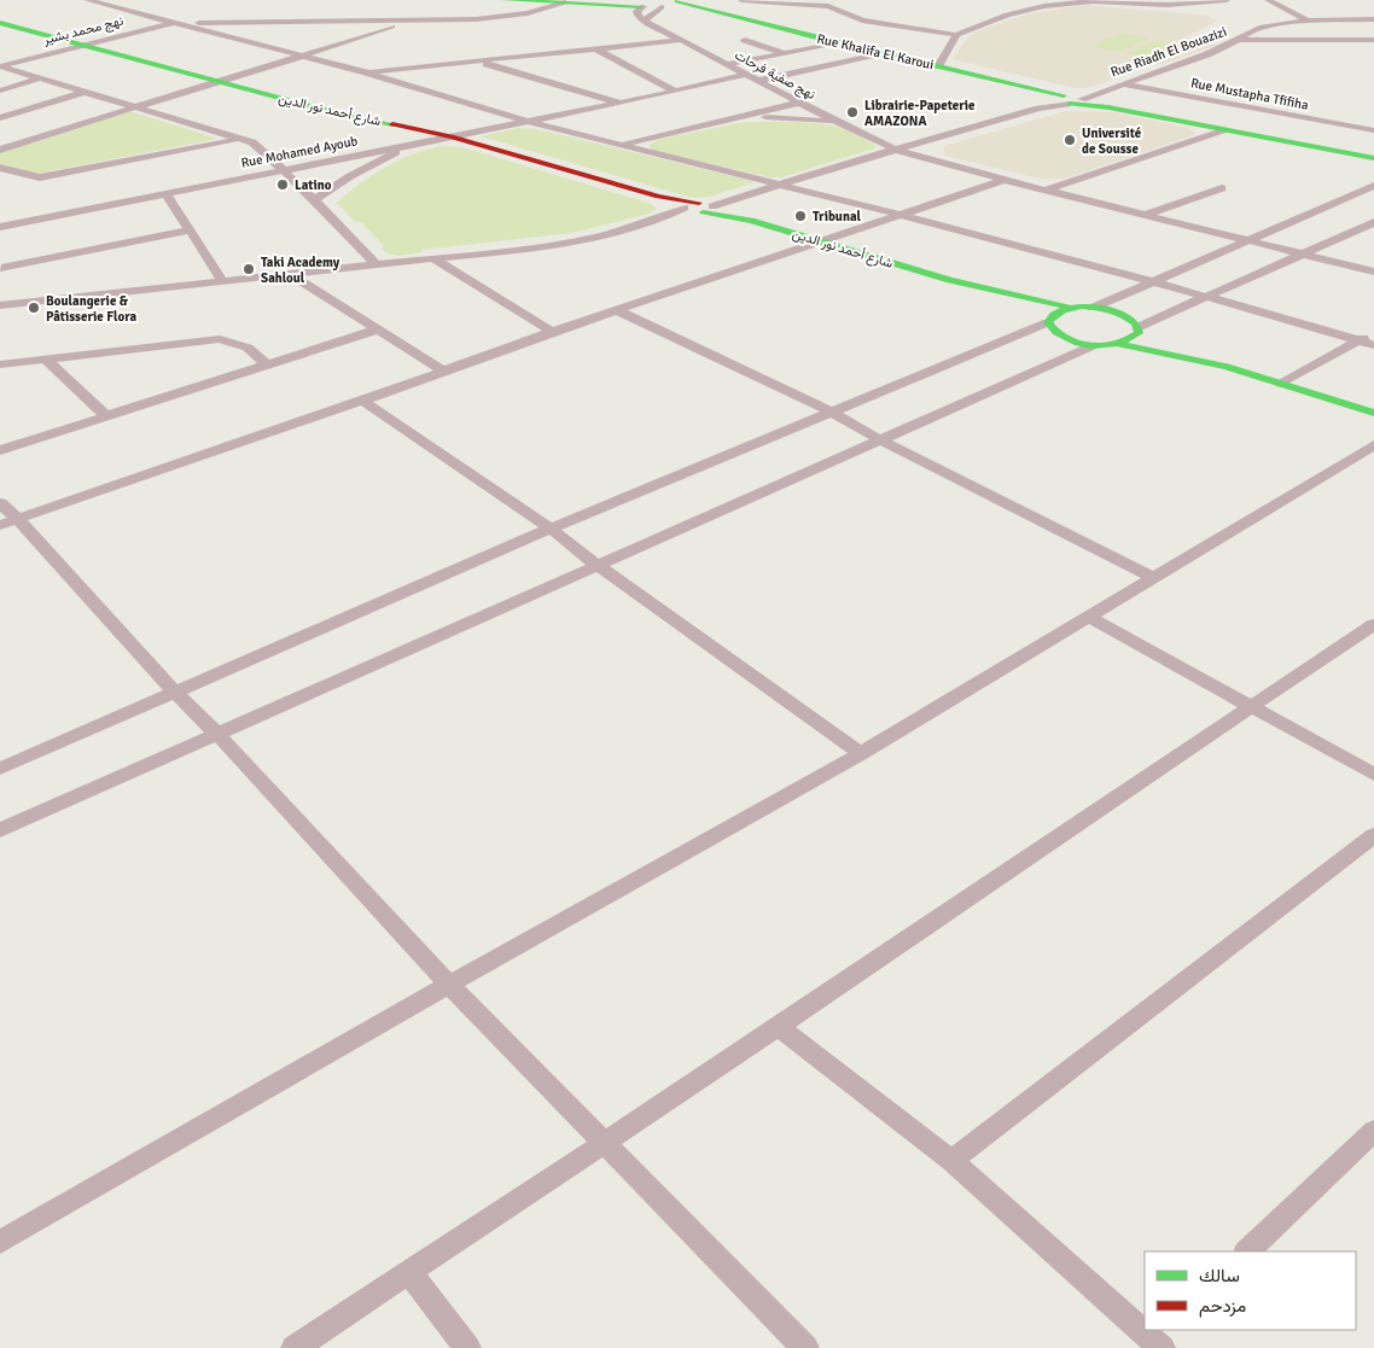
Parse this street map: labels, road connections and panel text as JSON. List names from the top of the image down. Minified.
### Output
{"streets":{"street":["نهج محمد بشير","Rue Khalifa El Karoui","Rue Riadh El Bouazizi","نهج صفية فرحات","Rue Mustapha Tfifiha","شارع أحمد نور الدين","Rue Mohamed Ayoub"]},"crossings":[["نهج محمد بشير","شارع أحمد نور الدين"],["Rue Khalifa El Karoui","Rue Riadh El Bouazizi"],["Rue Khalifa El Karoui","نهج صفية فرحات"],["Rue Riadh El Bouazizi","نهج صفية فرحات"],["Rue Riadh El Bouazizi","Rue Mustapha Tfifiha"],["Rue Riadh El Bouazizi","شارع أحمد نور الدين"],["نهج صفية فرحات","Rue Mohamed Ayoub"],["شارع أحمد نور الدين","Rue Mohamed Ayoub"]],"places":["Librairie-Papeterie AMAZONA","Université de Sousse","Latino","Tribunal","Taki Academy Sahloul","Boulangerie & Pâtisserie Flora"],"legend":["سالك","مزدحم"]}
